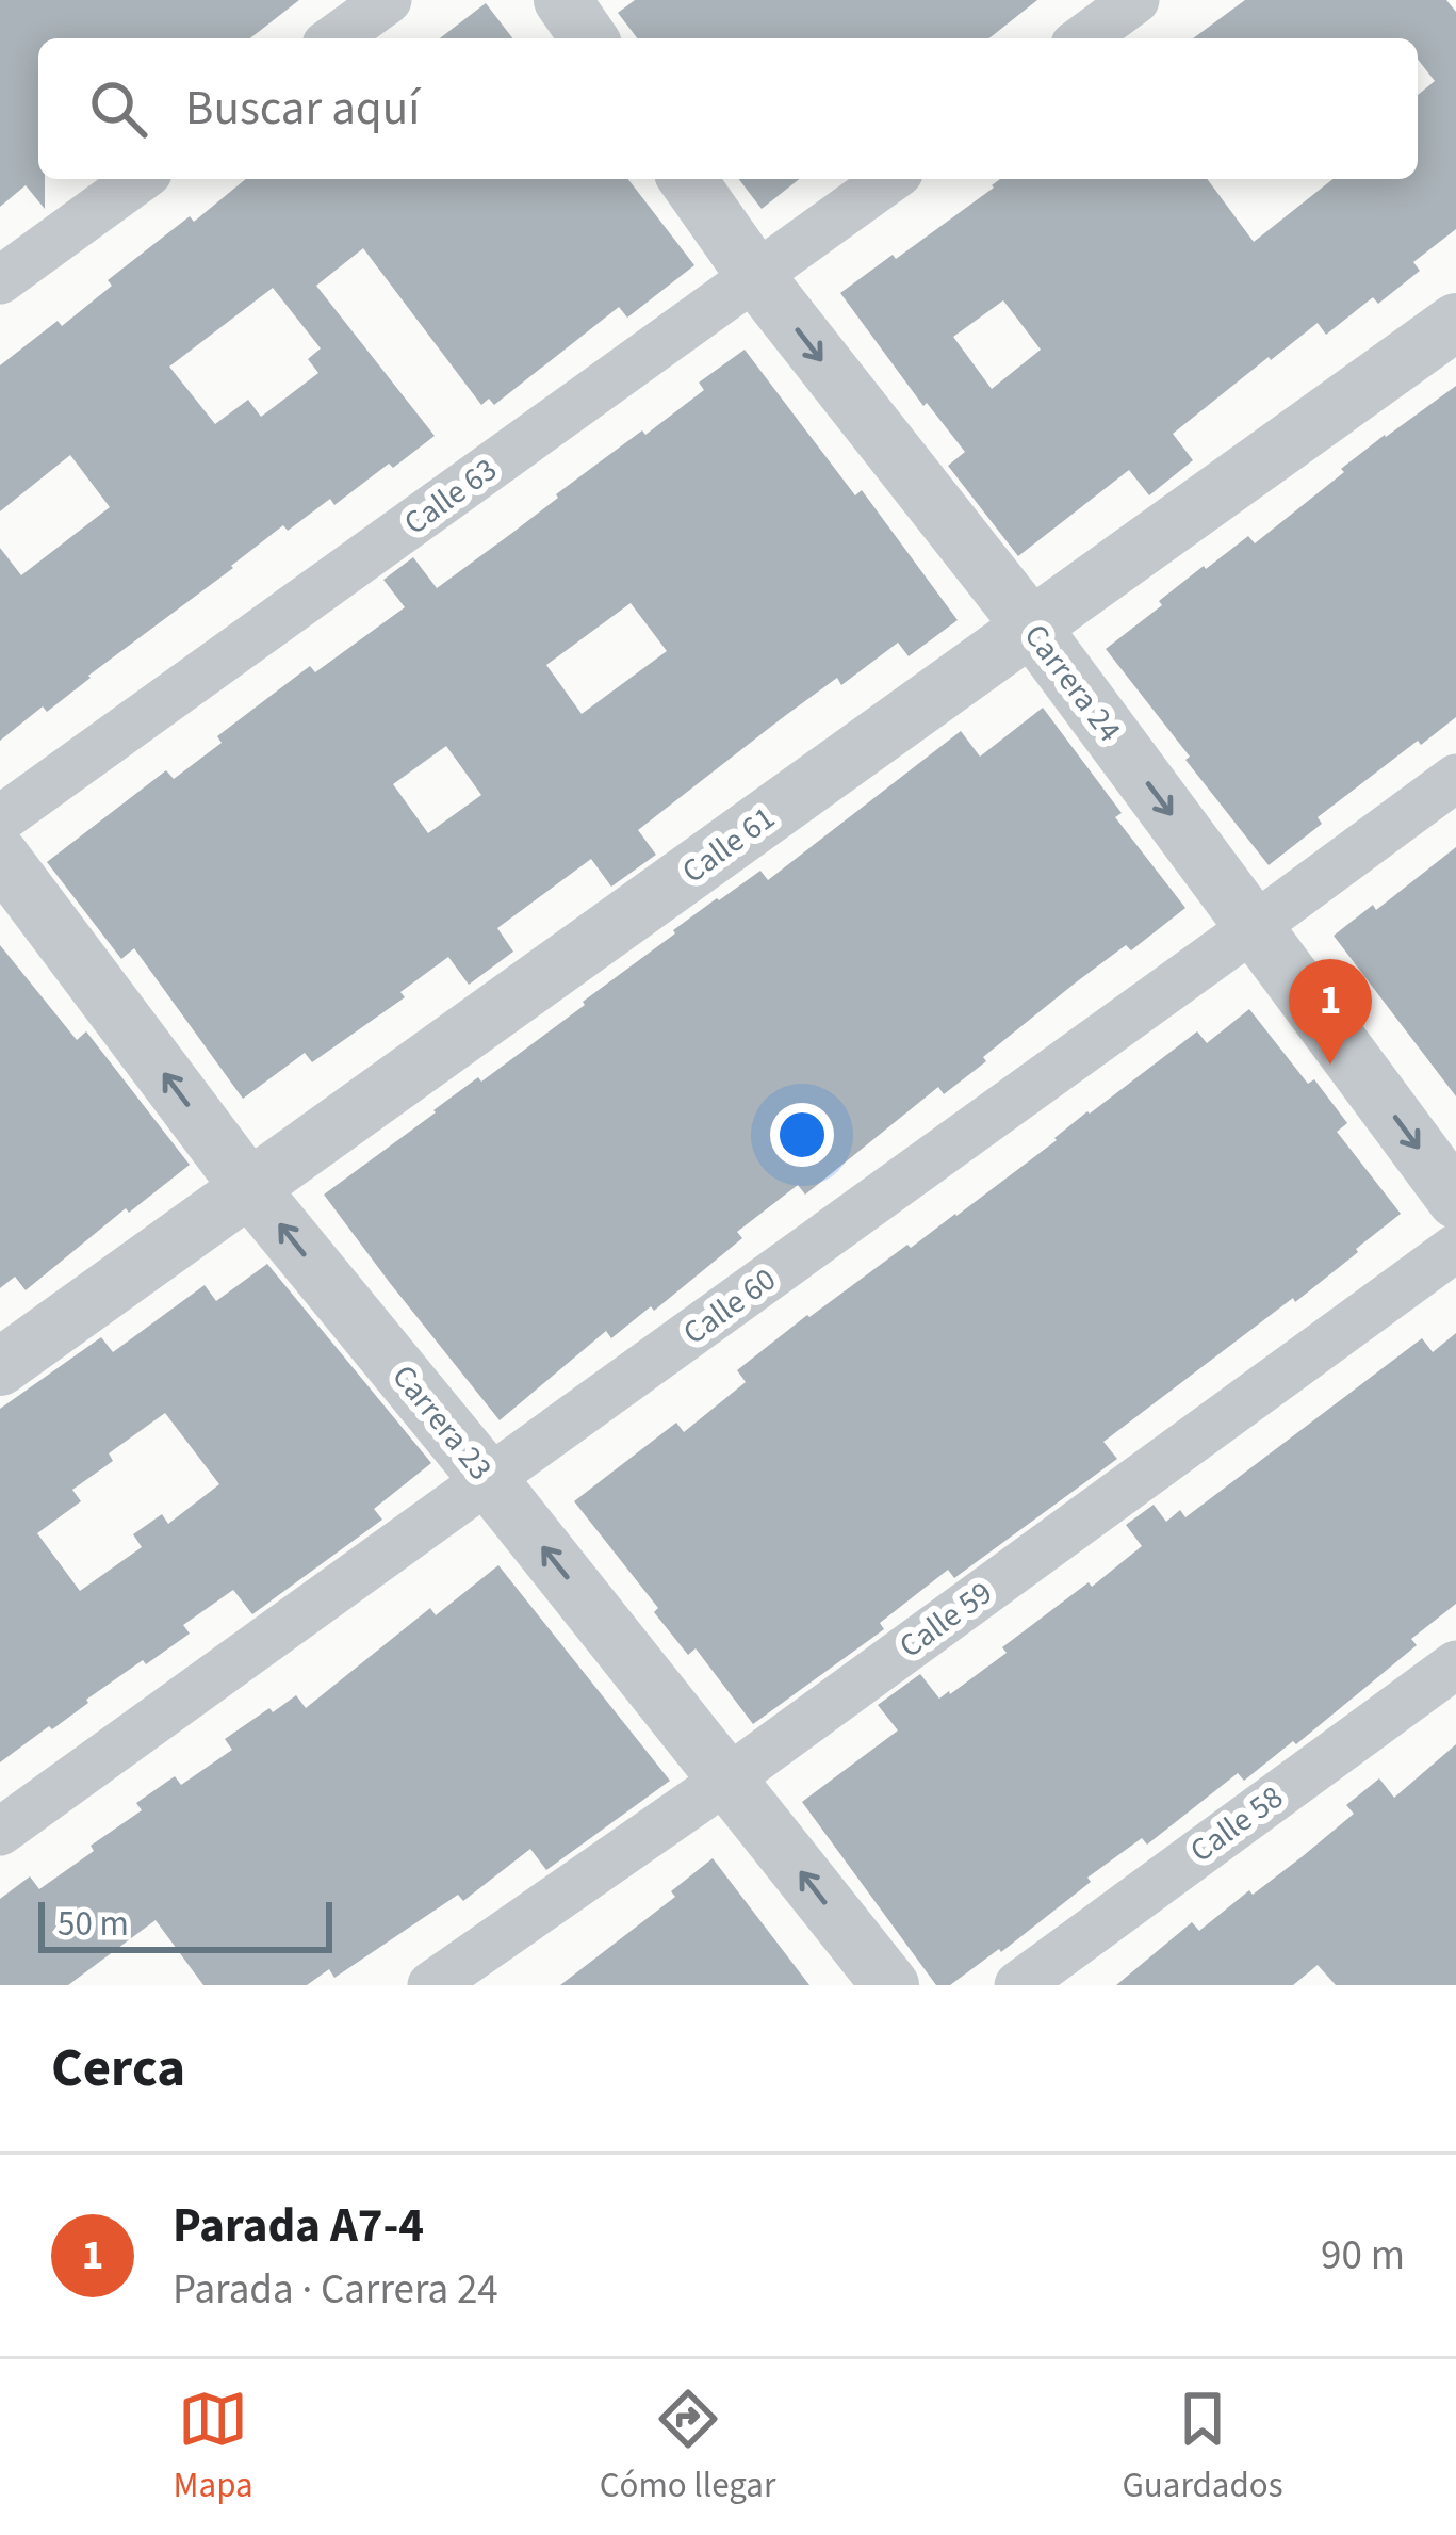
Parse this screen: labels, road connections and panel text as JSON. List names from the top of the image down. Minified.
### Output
{"streets":{"street":["Calle 63","Carrera 24","Calle 61","Calle 60","Carrera 23","Calle 59","Calle 58"]},"crossings":[["Calle 63","Carrera 24"],["Carrera 24","Calle 61"],["Carrera 24","Calle 60"],["Calle 61","Carrera 23"],["Calle 60","Carrera 23"],["Carrera 23","Calle 59"]],"one_way":["Carrera 24","Carrera 23"],"scale_bar":"50 m","page":{"search":"Buscar aquí","pins":"1","scale":"50 m","heading":"Cerca","list":[{"mark":"1","name":"Parada A7-4","note":"Parada · Carrera 24","value":"90 m"}],"nav":["Mapa","Cómo llegar","Guardados"]}}
